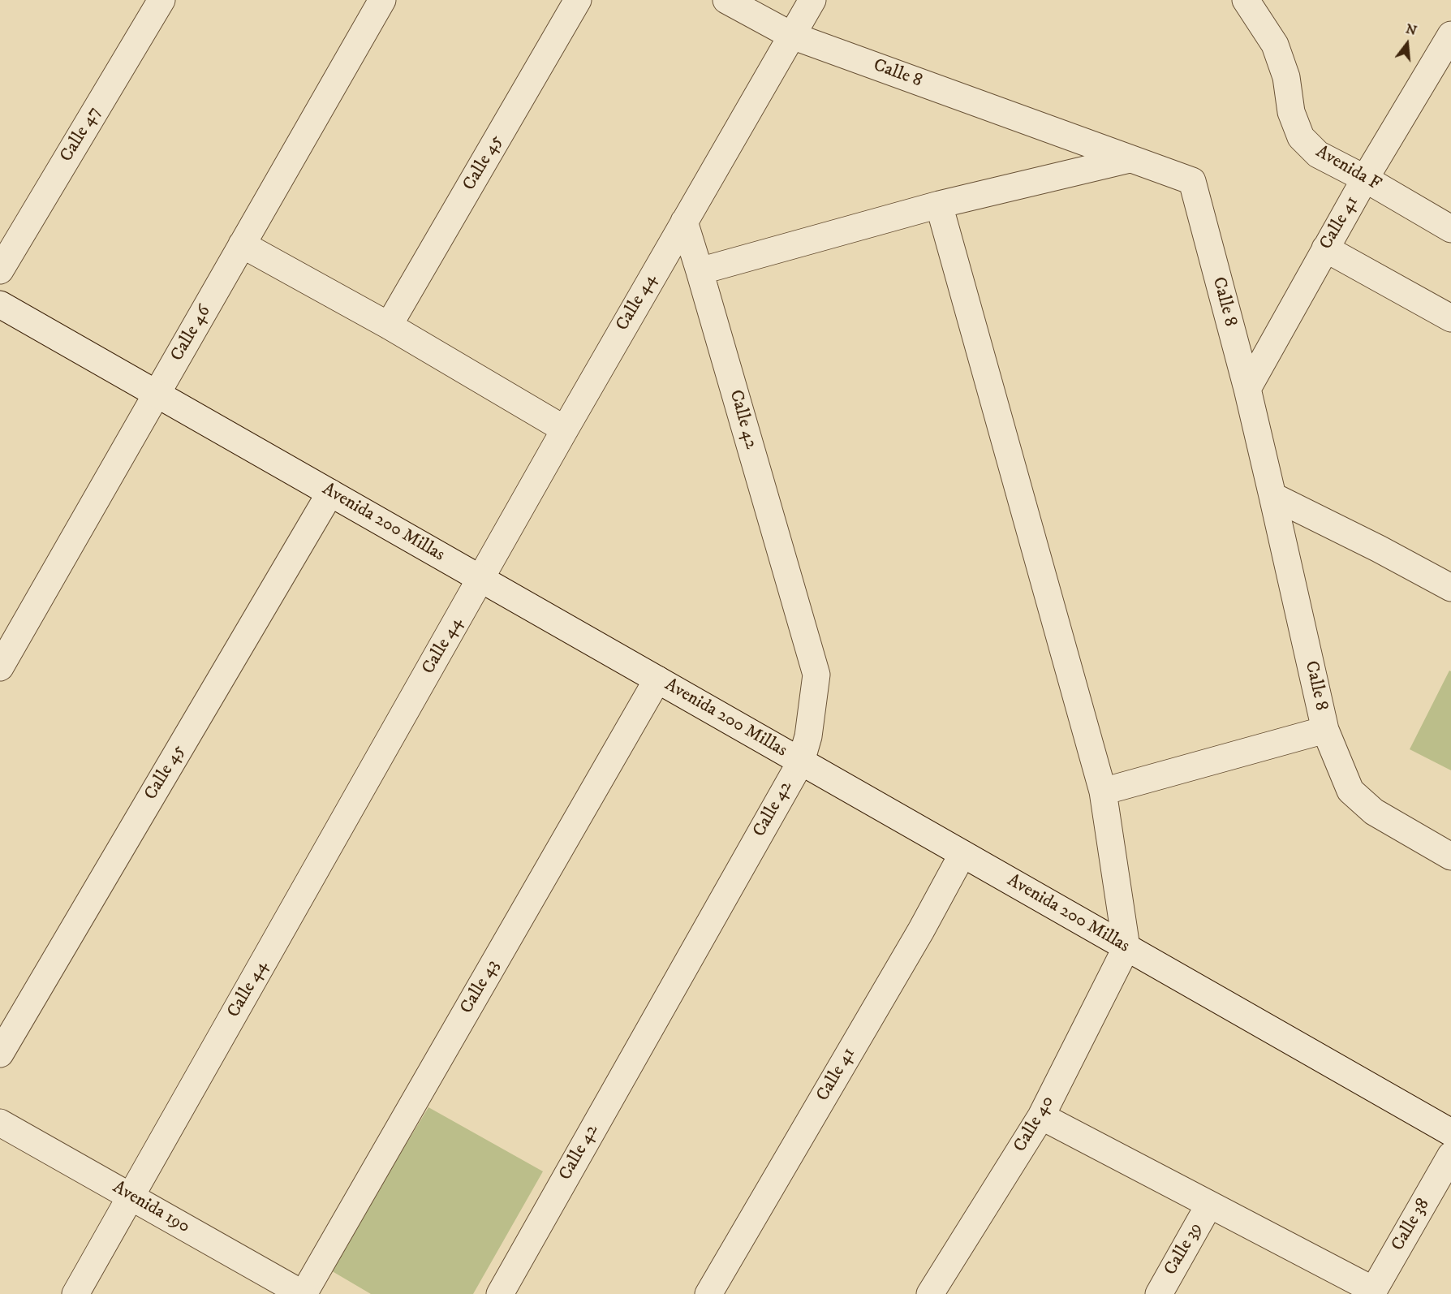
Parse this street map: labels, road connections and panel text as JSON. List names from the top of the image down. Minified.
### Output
{"streets":{"street":["Calle 8","Calle 47","Calle 45","Avenida F","Calle 41","Calle 44","Calle 46","Calle 42","Avenida 200 Millas","Calle 43","Calle 40","Avenida 190","Calle 38","Calle 39"]},"crossings":[["Calle 8","Calle 41"],["Calle 8","Calle 44"],["Calle 45","Avenida 200 Millas"],["Avenida F","Calle 41"],["Calle 41","Avenida 200 Millas"],["Calle 44","Calle 42"],["Calle 44","Avenida 200 Millas"],["Calle 44","Avenida 190"],["Calle 46","Avenida 200 Millas"],["Calle 42","Avenida 200 Millas"],["Avenida 200 Millas","Calle 43"],["Avenida 200 Millas","Calle 40"],["Calle 43","Avenida 190"]],"north":"top"}
